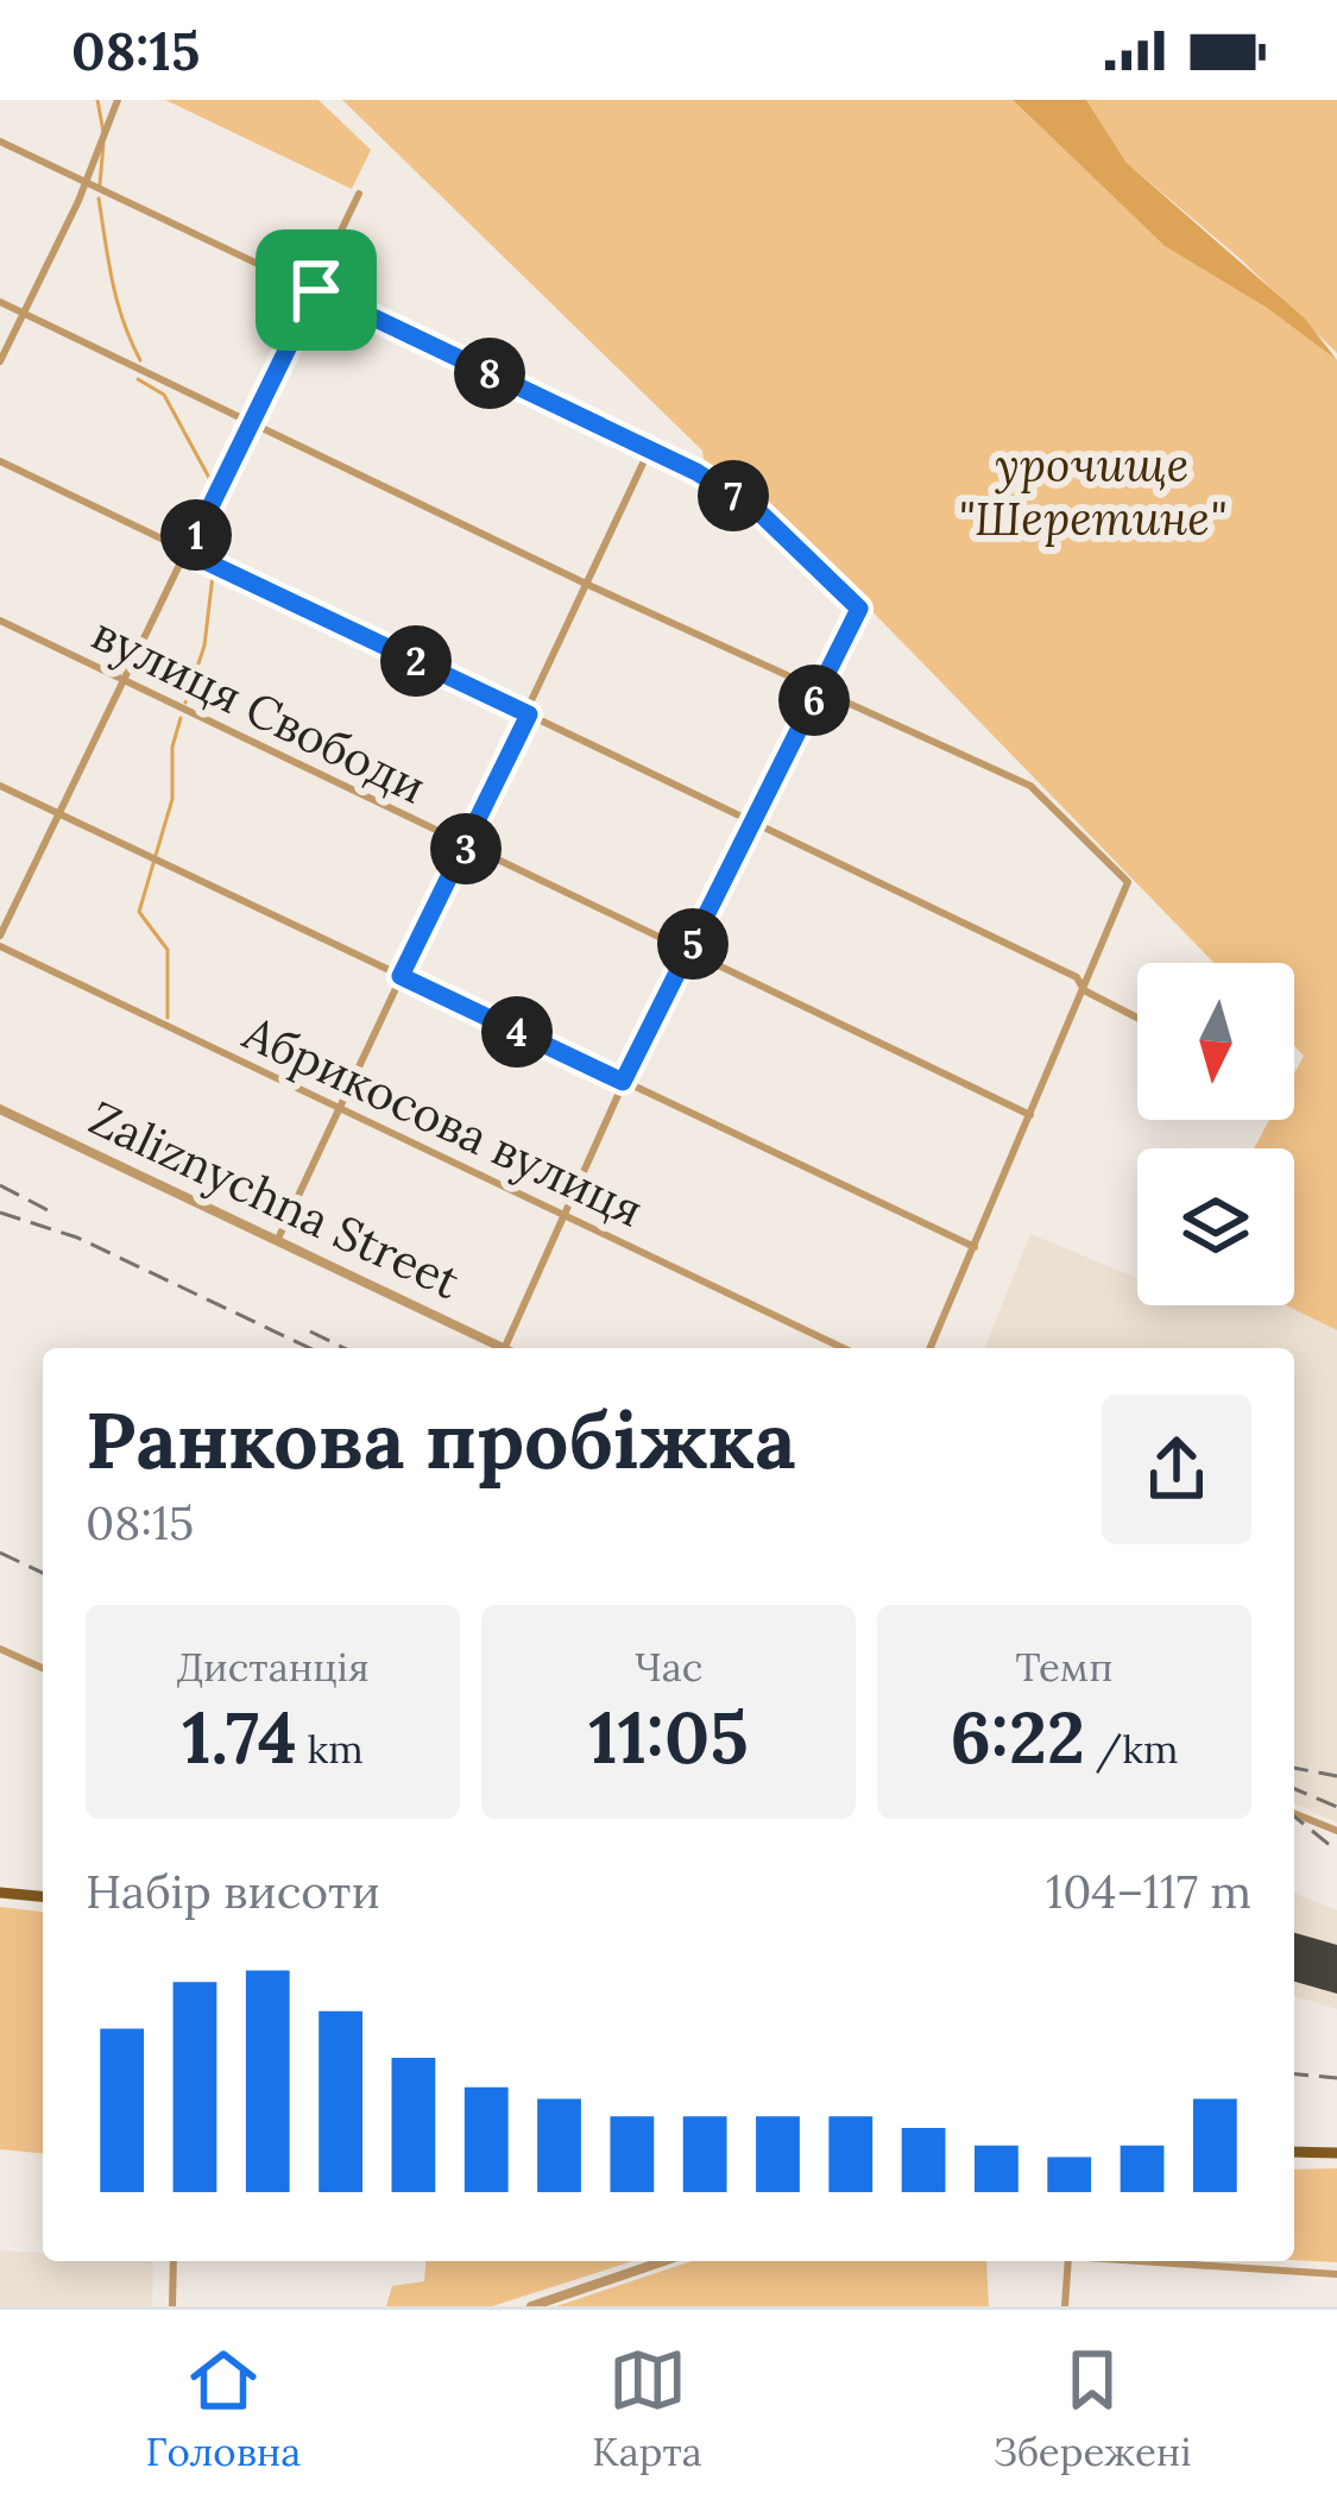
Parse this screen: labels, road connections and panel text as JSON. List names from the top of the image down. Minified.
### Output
{"streets":{"street":["вулиця Свободи","Абрикосова вулиця","Zaliznychna Street"]},"parks":["урочище \"Шеретине\""],"north":"bottom","page":{"status":"08:15","pins":["8","7","1","2","6","3","5","4"],"heading":["Ранкова пробіжка","08:15"],"stats":[["Дистанція","1.74 km"],["Час","11:05"],["Темп","6:22 /km"]],"chart":["Набір висоти","104–117 m"],"tabs":["Головна","Карта","Збережені"]}}
